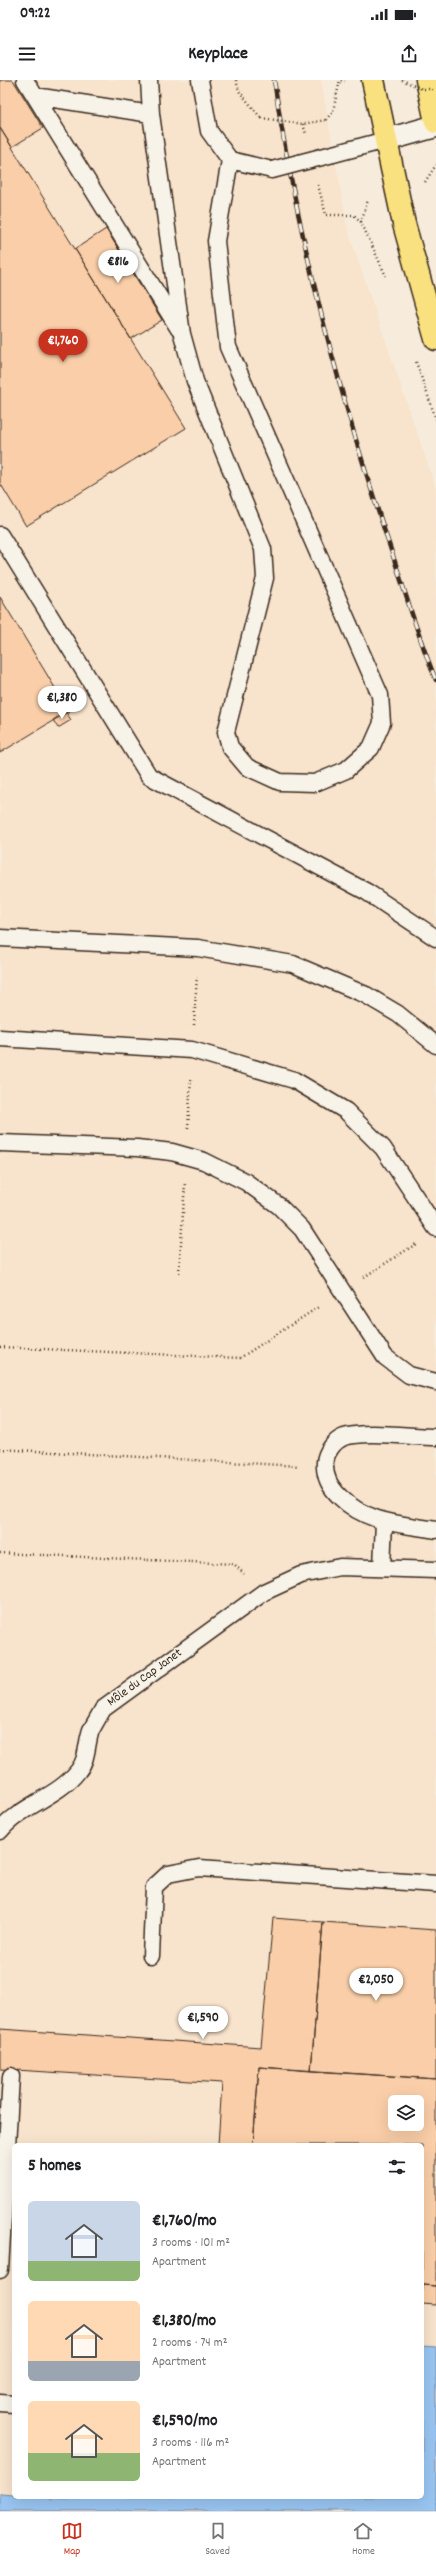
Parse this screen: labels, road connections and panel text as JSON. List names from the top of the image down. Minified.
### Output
{"streets":{"lane":["Môle du Cap Janet"]},"page":{"status":"09:22","header":"Keyplace","price":["€816","€1,760","€1,380","€2,050","€1,590"],"heading":"5 homes","list":[{"name":"€1,760/mo","note":"3 rooms · 101 m² · Apartment"},{"name":"€1,380/mo","note":"2 rooms · 74 m² · Apartment"},{"name":"€1,590/mo","note":"3 rooms · 116 m² · Apartment"}],"tabs":["Map","Saved","Home"]}}
